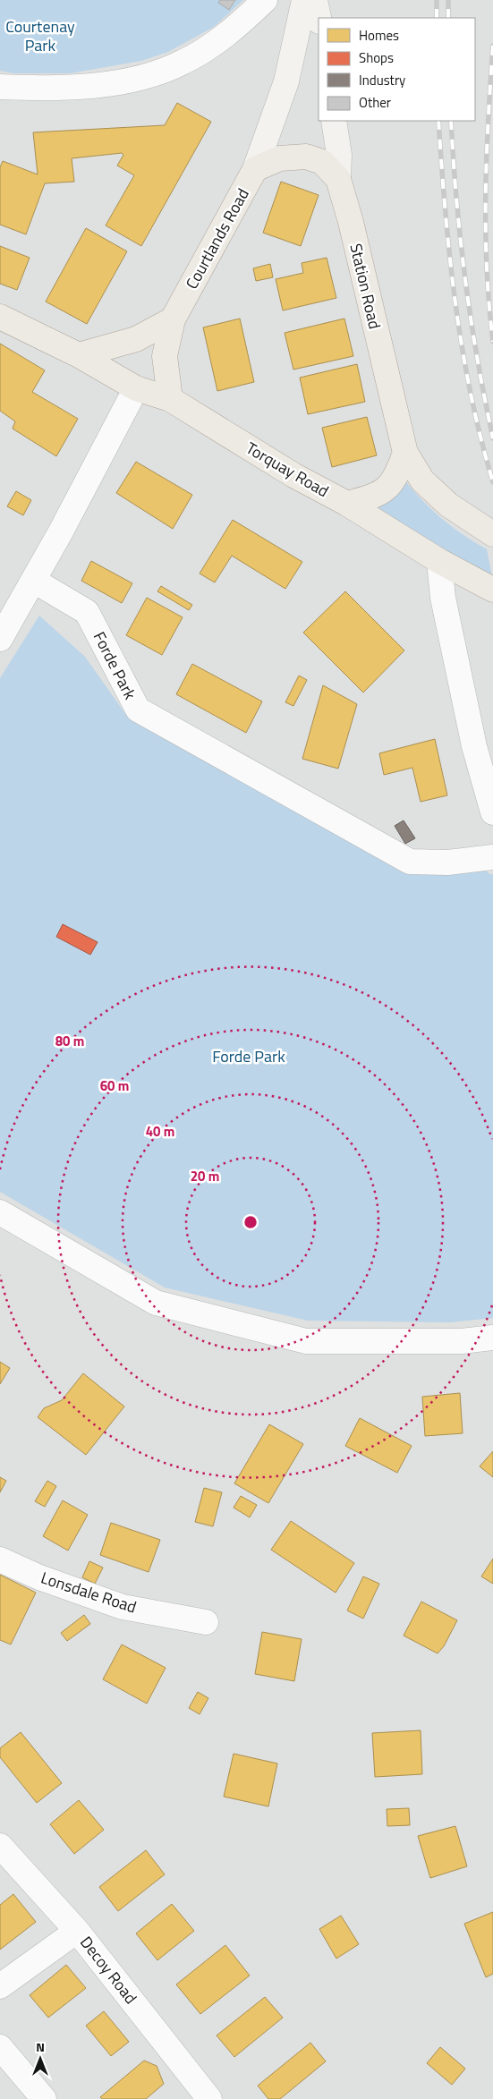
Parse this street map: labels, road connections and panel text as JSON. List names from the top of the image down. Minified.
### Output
{"streets":{"main road":["Courtlands Road","Station Road","Torquay Road"],"street":["Forde Park","Lonsdale Road","Decoy Road"]},"crossings":[["Courtlands Road","Torquay Road"]],"parks":["Courtenay Park","Forde Park"],"legend":["Homes","Shops","Industry","Other"],"north":"top","rings":["80 m","60 m","40 m","20 m"]}
